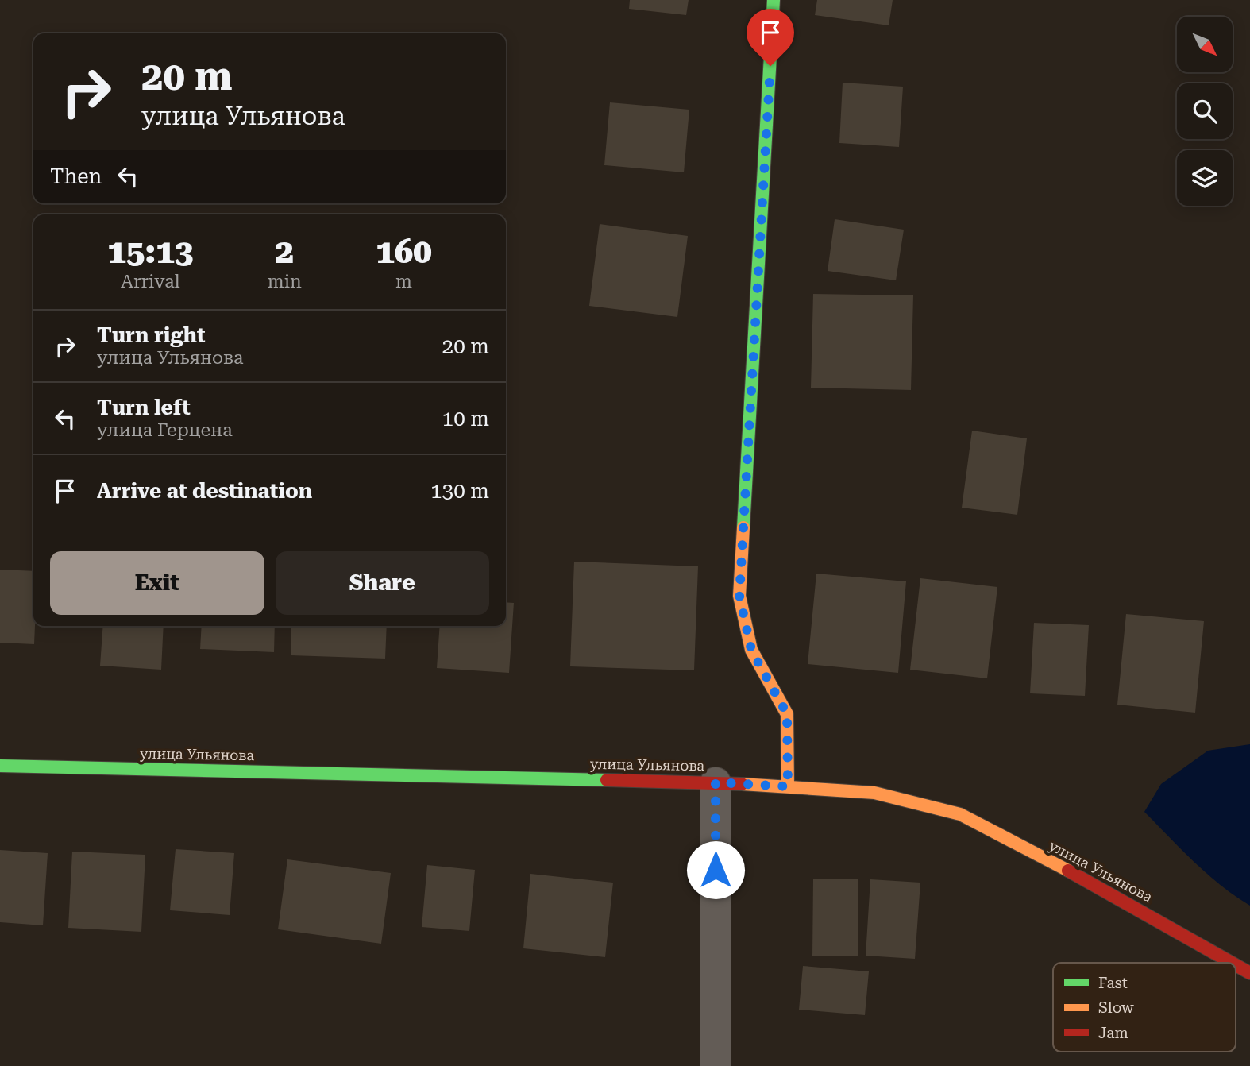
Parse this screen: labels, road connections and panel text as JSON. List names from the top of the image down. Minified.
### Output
{"streets":{"main road":["улица Ульянова"]},"legend":["Fast","Slow","Jam"],"north":"bottom right","page":{"turn":["20 m","улица Ульянова"],"then":"Then","eta":["15:13","Arrival","2","min","160","m"],"list":[{"name":"Turn right","note":"улица Ульянова","value":"20 m"},{"name":"Turn left","note":"улица Герцена","value":"10 m"},{"name":"Arrive at destination","value":"130 m"}],"buttons":["Exit","Share"]}}
